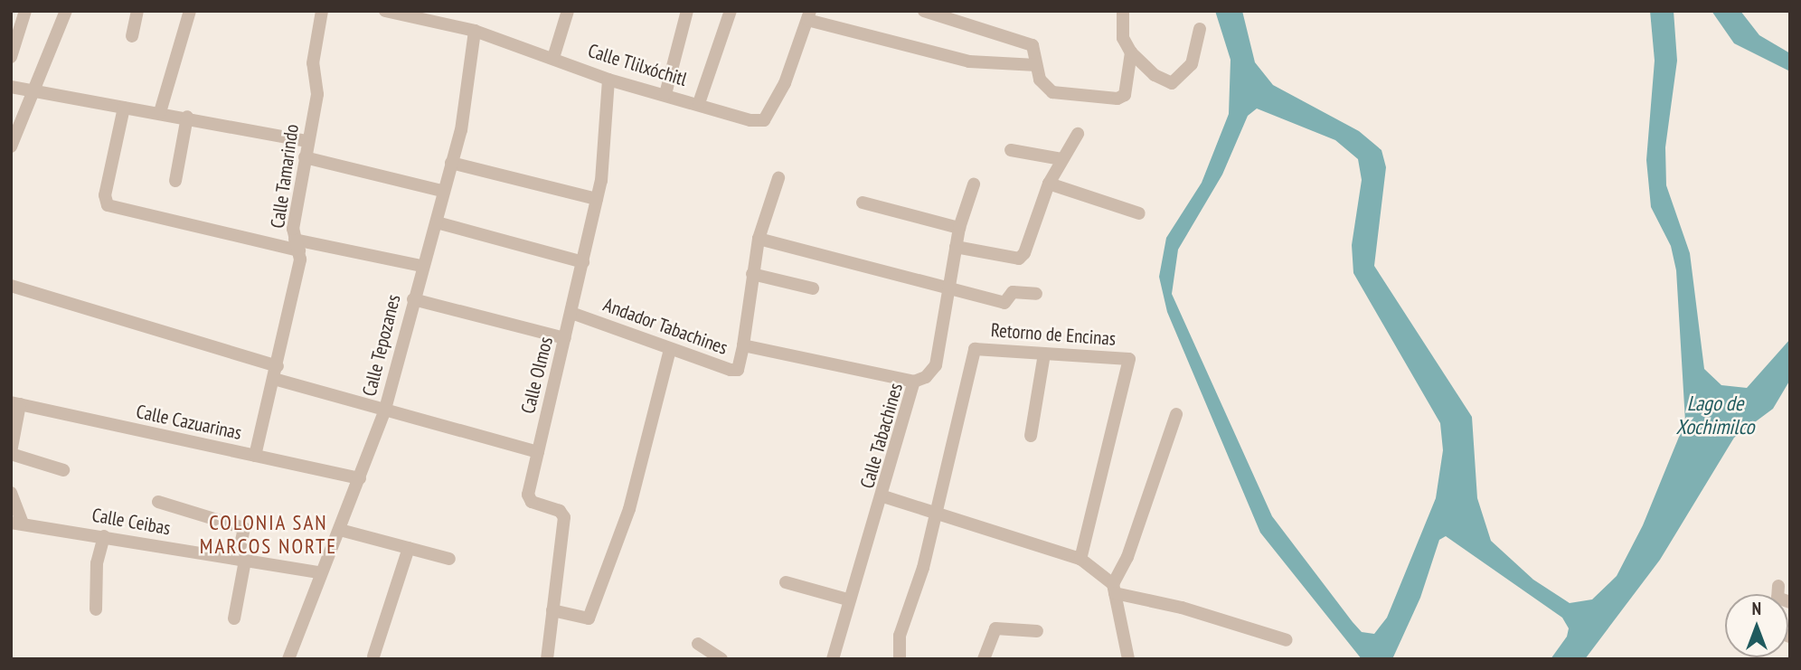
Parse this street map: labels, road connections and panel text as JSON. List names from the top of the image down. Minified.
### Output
{"streets":{"street":["Calle Tlilxóchitl","Calle Tamarindo","Andador Tabachines","Retorno de Encinas","Calle Tepozanes","Calle Olmos","Calle Cazuarinas","Calle Tabachines","Calle Ceibas"]},"crossings":[["Calle Tlilxóchitl","Calle Tepozanes"],["Calle Tlilxóchitl","Calle Olmos"],["Calle Tamarindo","Calle Cazuarinas"],["Andador Tabachines","Calle Olmos"],["Andador Tabachines","Calle Tabachines"],["Calle Tepozanes","Calle Cazuarinas"],["Calle Tepozanes","Calle Ceibas"]],"districts":["COLONIA SAN MARCOS NORTE"],"water":["Lago de Xochimilco"],"north":"top"}
